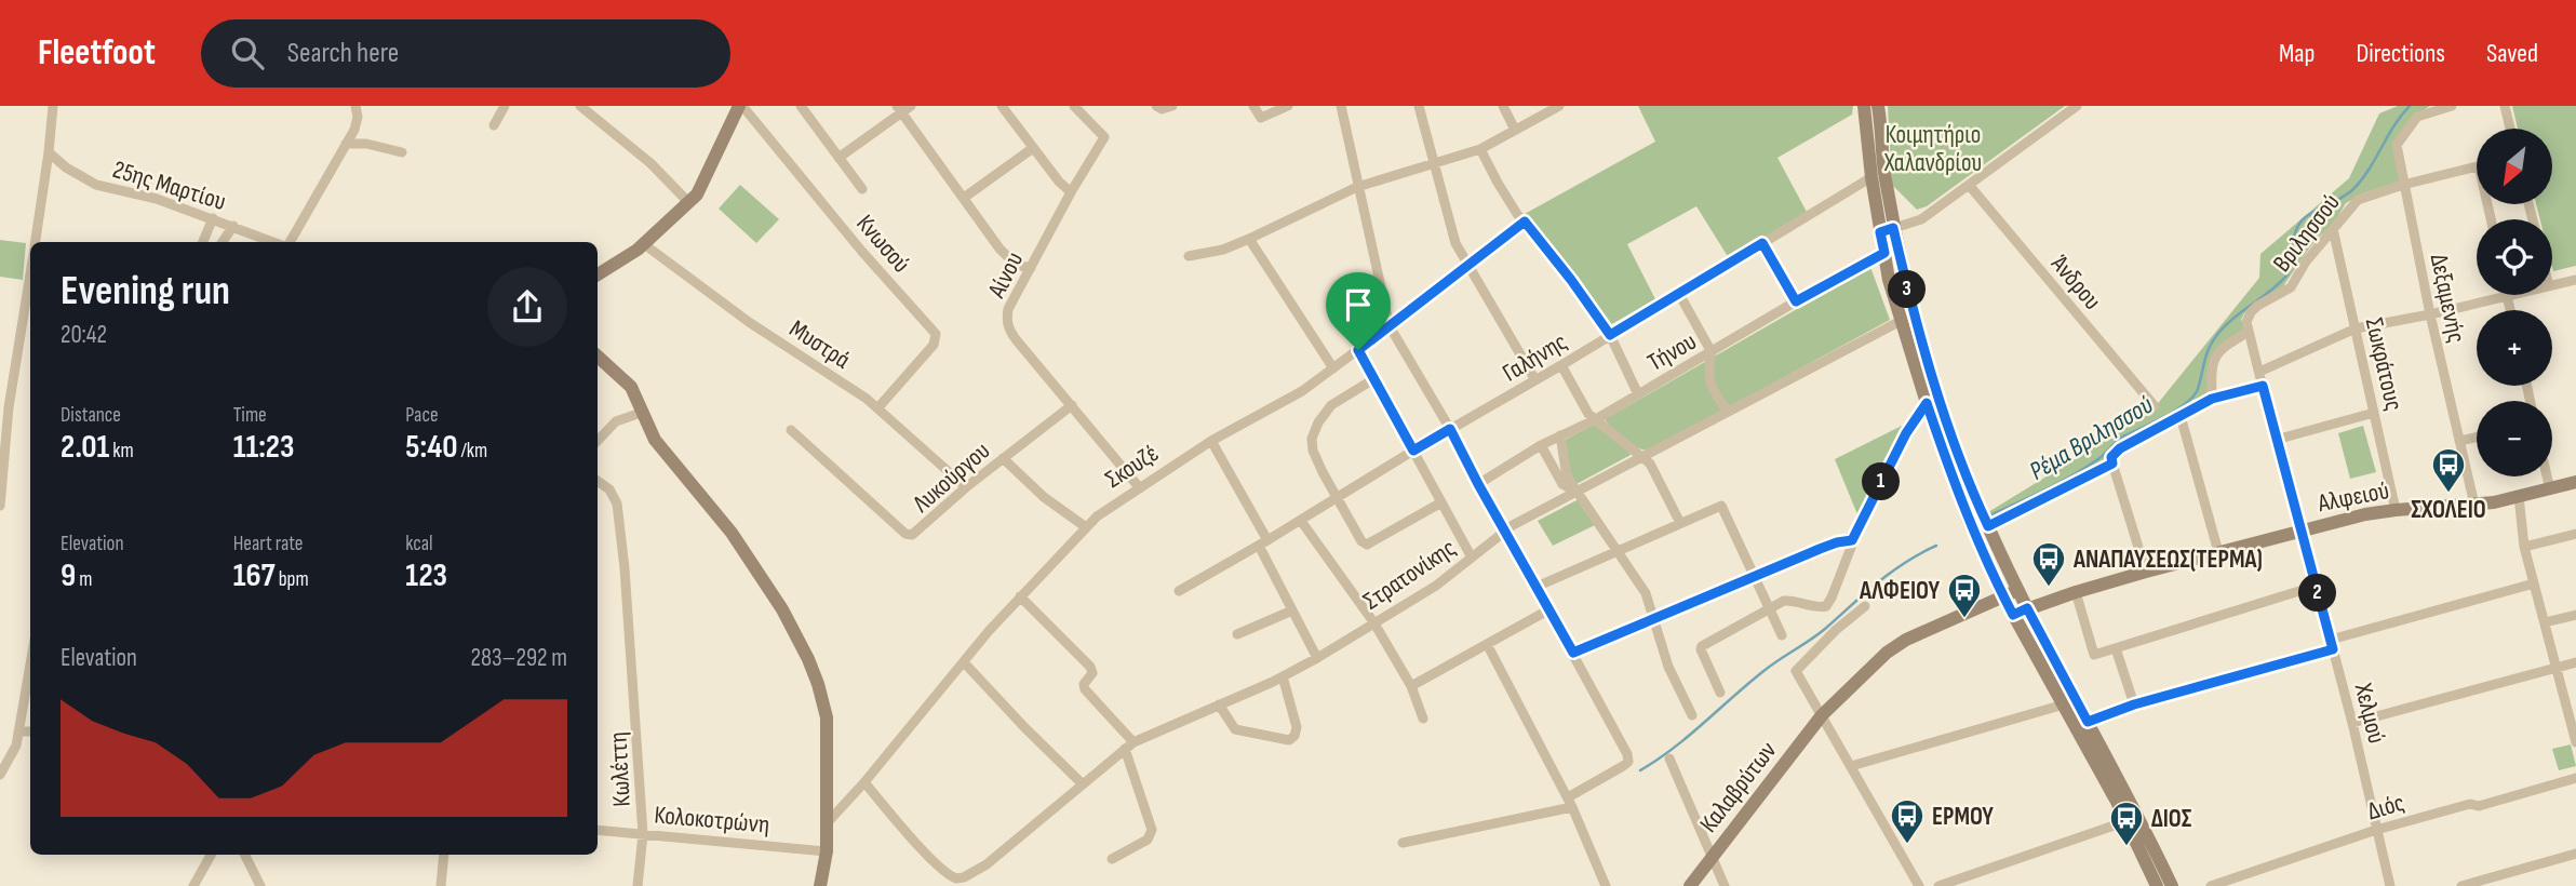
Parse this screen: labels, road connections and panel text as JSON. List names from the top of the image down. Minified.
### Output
{"streets":{"street":["25ης Μαρτίου","Βριλησσού","Κνωσού","Αίνου","Άνδρου","Δεξαμενής","Μυστρά","Τήνου","Γαλήνης","Σωκράτους","Σκουζέ","Λυκούργου","Αλφειού","Στρατονίκης","Χελμού","Κωλέττη","Καλαβρύτων","Διός","Κολοκοτρώνη"]},"crossings":[["Βριλησσού","Δεξαμενής"],["Βριλησσού","Σωκράτους"],["Βριλησσού","Χελμού"],["Κνωσού","Μυστρά"],["Αίνου","Σκουζέ"],["Αίνου","Λυκούργου"],["Δεξαμενής","Αλφειού"],["Μυστρά","Λυκούργου"],["Σωκράτους","Αλφειού"],["Αλφειού","Χελμού"],["Αλφειού","Καλαβρύτων"],["Χελμού","Διός"],["Κωλέττη","Κολοκοτρώνη"]],"water":["Ρέμα Βριλησσού"],"parks":["Κοιμητήριο Χαλανδρίου"],"places":{"bus stop":["ΣΧΟΛΕΙΟ","ΑΝΑΠΑΥΣΕΩΣ(ΤΕΡΜΑ)","ΑΛΦΕΙΟΥ","ΕΡΜΟΥ","ΔΙΟΣ"]},"north":"bottom left","page":{"header":"Fleetfoot","search":"Search here","nav":["Map","Directions","Saved"],"map_buttons":["+","−"],"heading":["Evening run","20:42"],"pins":["3","1","2"],"stats":[["Distance","2.01 km"],["Time","11:23"],["Pace","5:40 /km"],["Elevation","9 m"],["Heart rate","167 bpm"],["kcal","123"]],"chart":["Elevation","283–292 m"]}}
